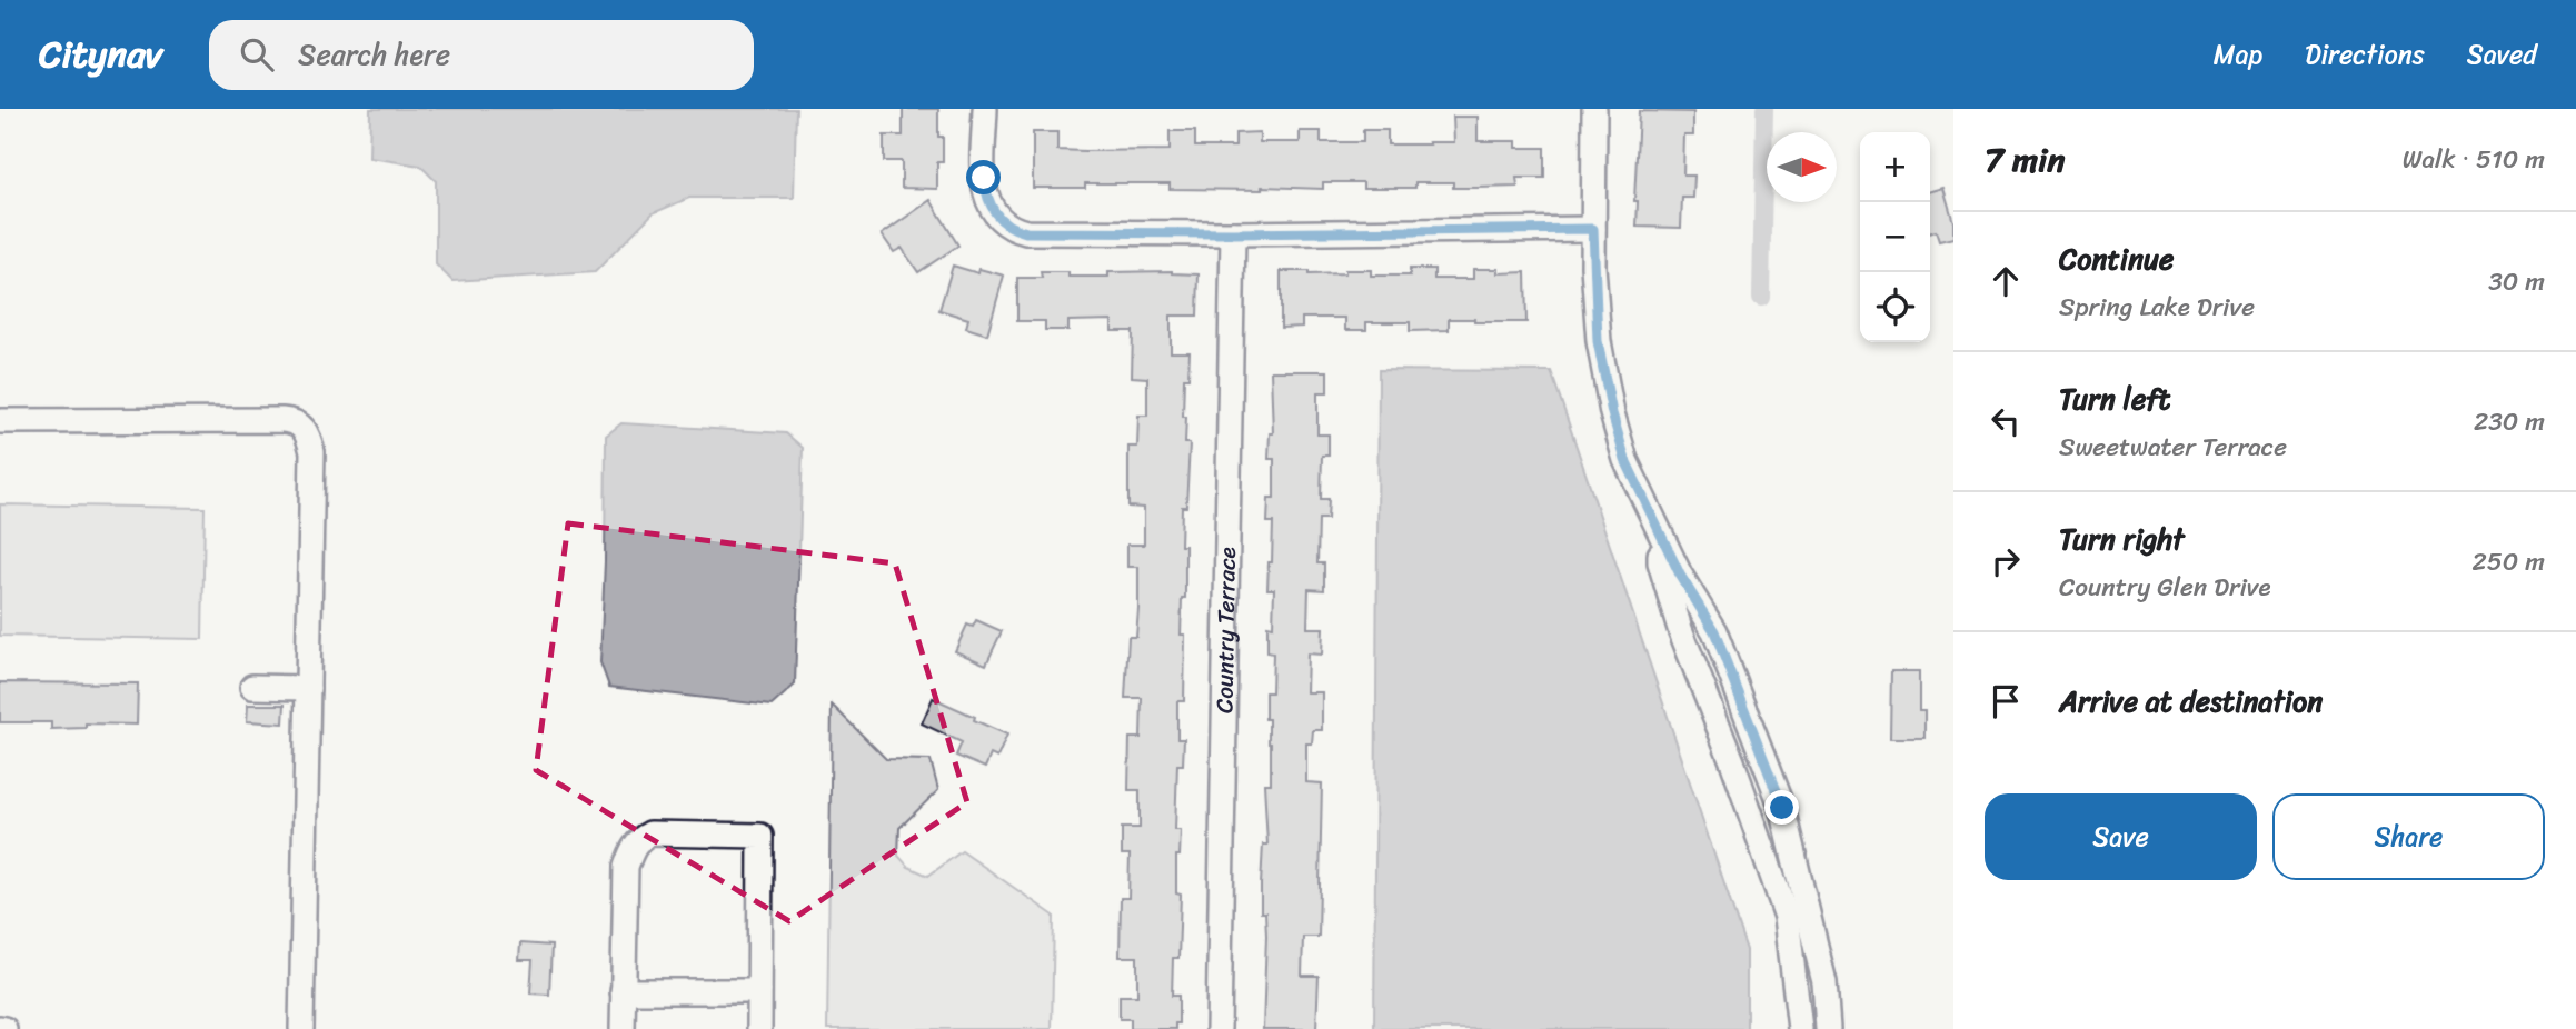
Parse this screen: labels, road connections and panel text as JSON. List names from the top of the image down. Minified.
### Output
{"streets":{"street":["Country Terrace"]},"north":"right","page":{"header":"Citynav","search":"Search here","nav":["Map","Directions","Saved"],"heading":["7 min","Walk · 510 m"],"map_buttons":["+","−"],"list":[["Continue","Spring Lake Drive","30 m"],["Turn left","Sweetwater Terrace","230 m"],["Turn right","Country Glen Drive","250 m"],"Arrive at destination"],"buttons":["Save","Share"]}}
